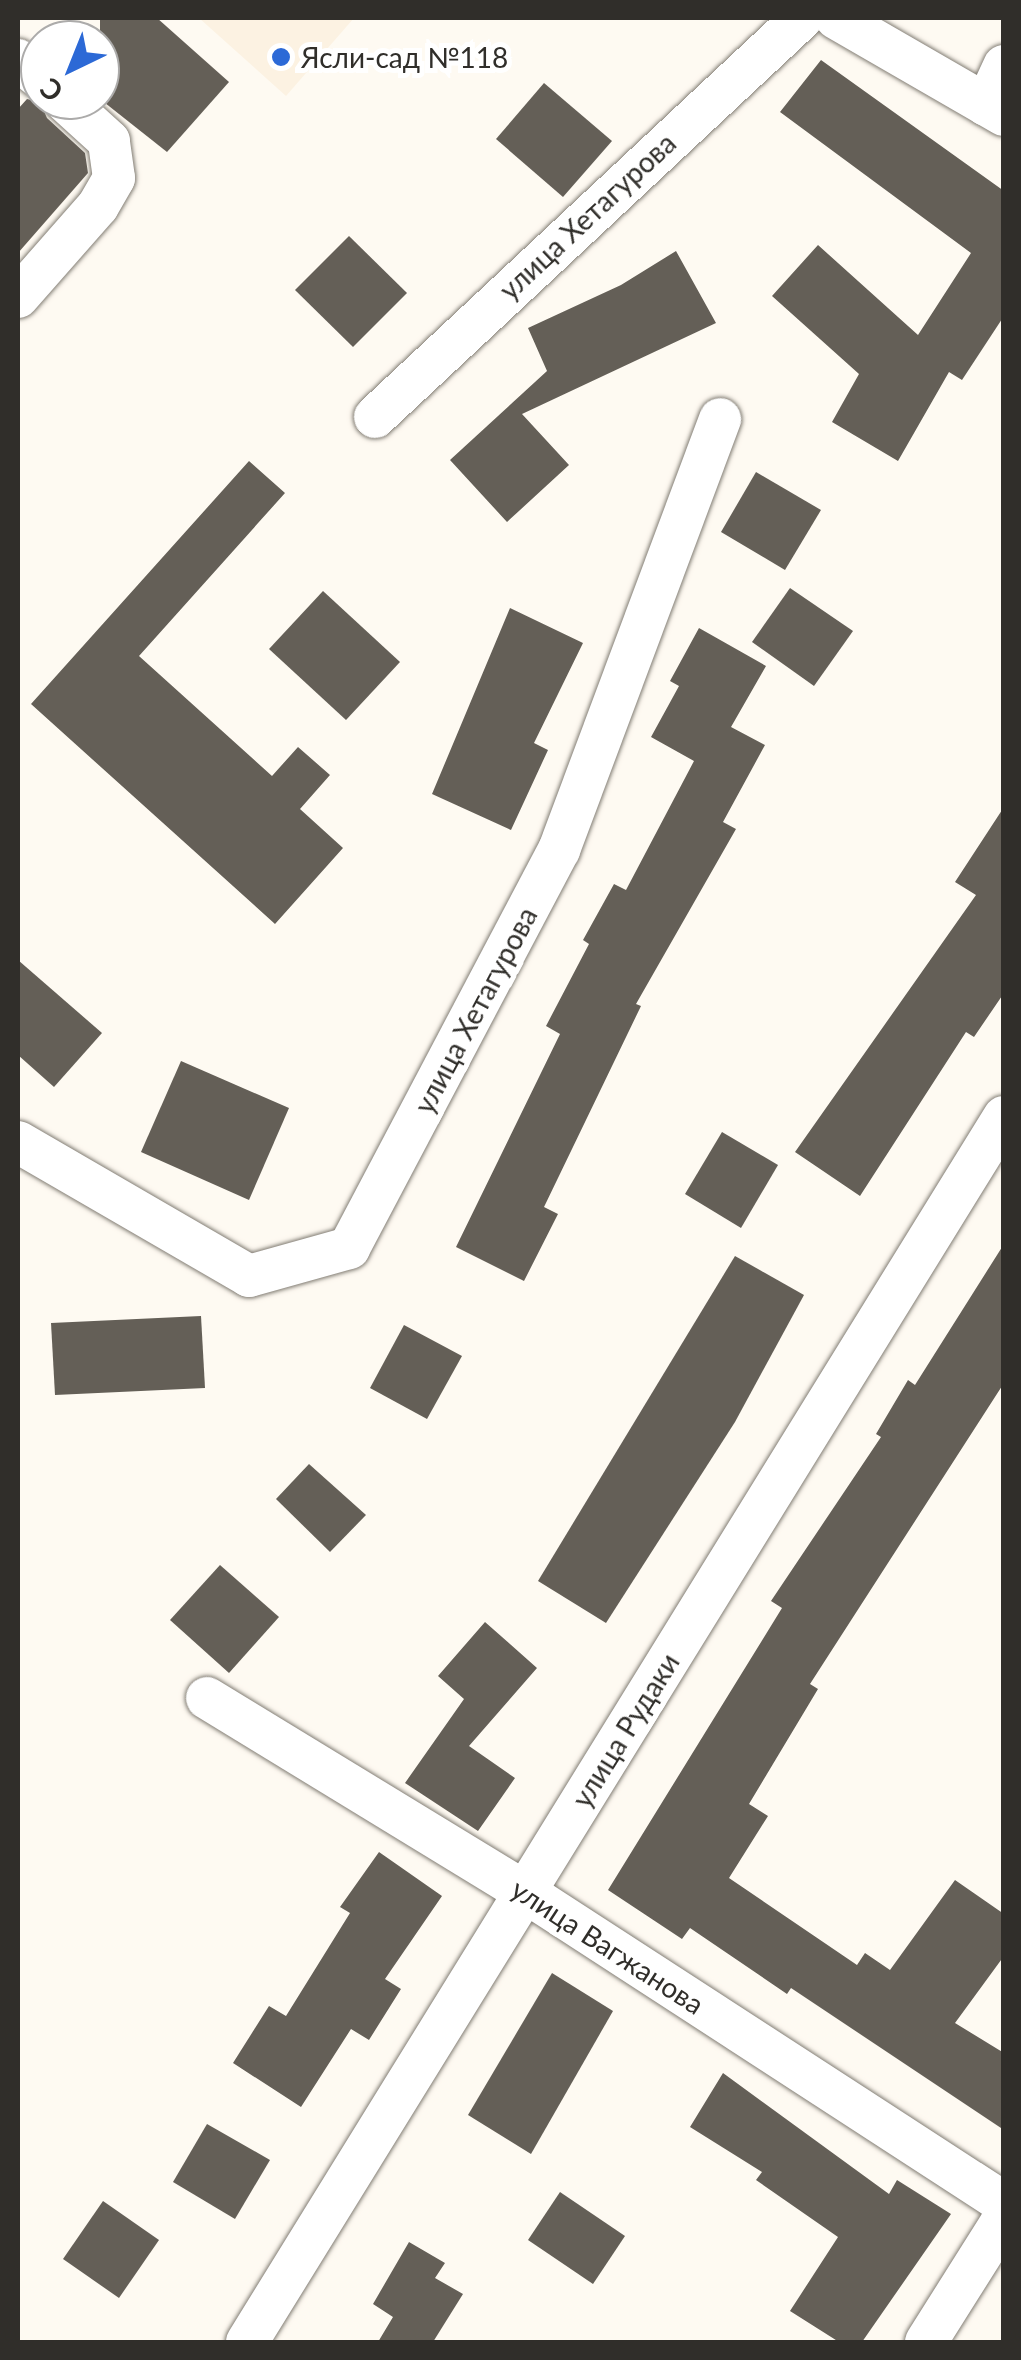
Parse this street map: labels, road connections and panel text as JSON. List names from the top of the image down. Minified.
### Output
{"streets":{"street":["улица Хетагурова","улица Рудаки","улица Вагжанова"]},"crossings":[["улица Рудаки","улица Вагжанова"]],"places":["Ясли-сад №118"],"north":"bottom left"}
